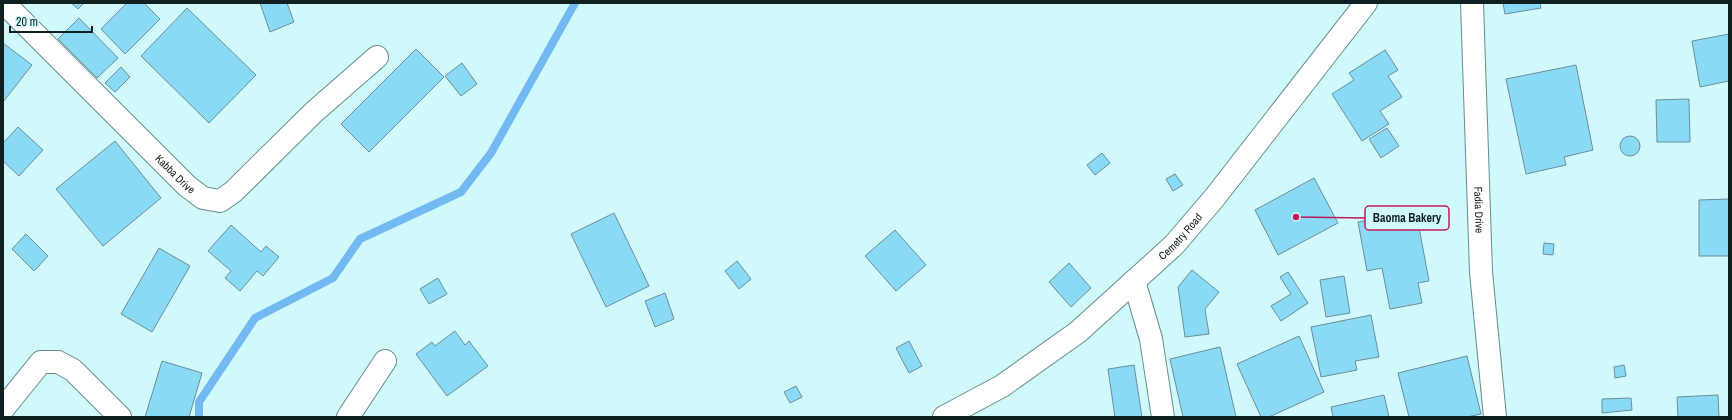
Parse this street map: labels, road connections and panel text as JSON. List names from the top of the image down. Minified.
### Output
{"streets":{"street":["Kabba Drive","Fadia Drive","Cemetry Road"]},"places":["Baoma Bakery"],"scale_bar":"20 m"}
